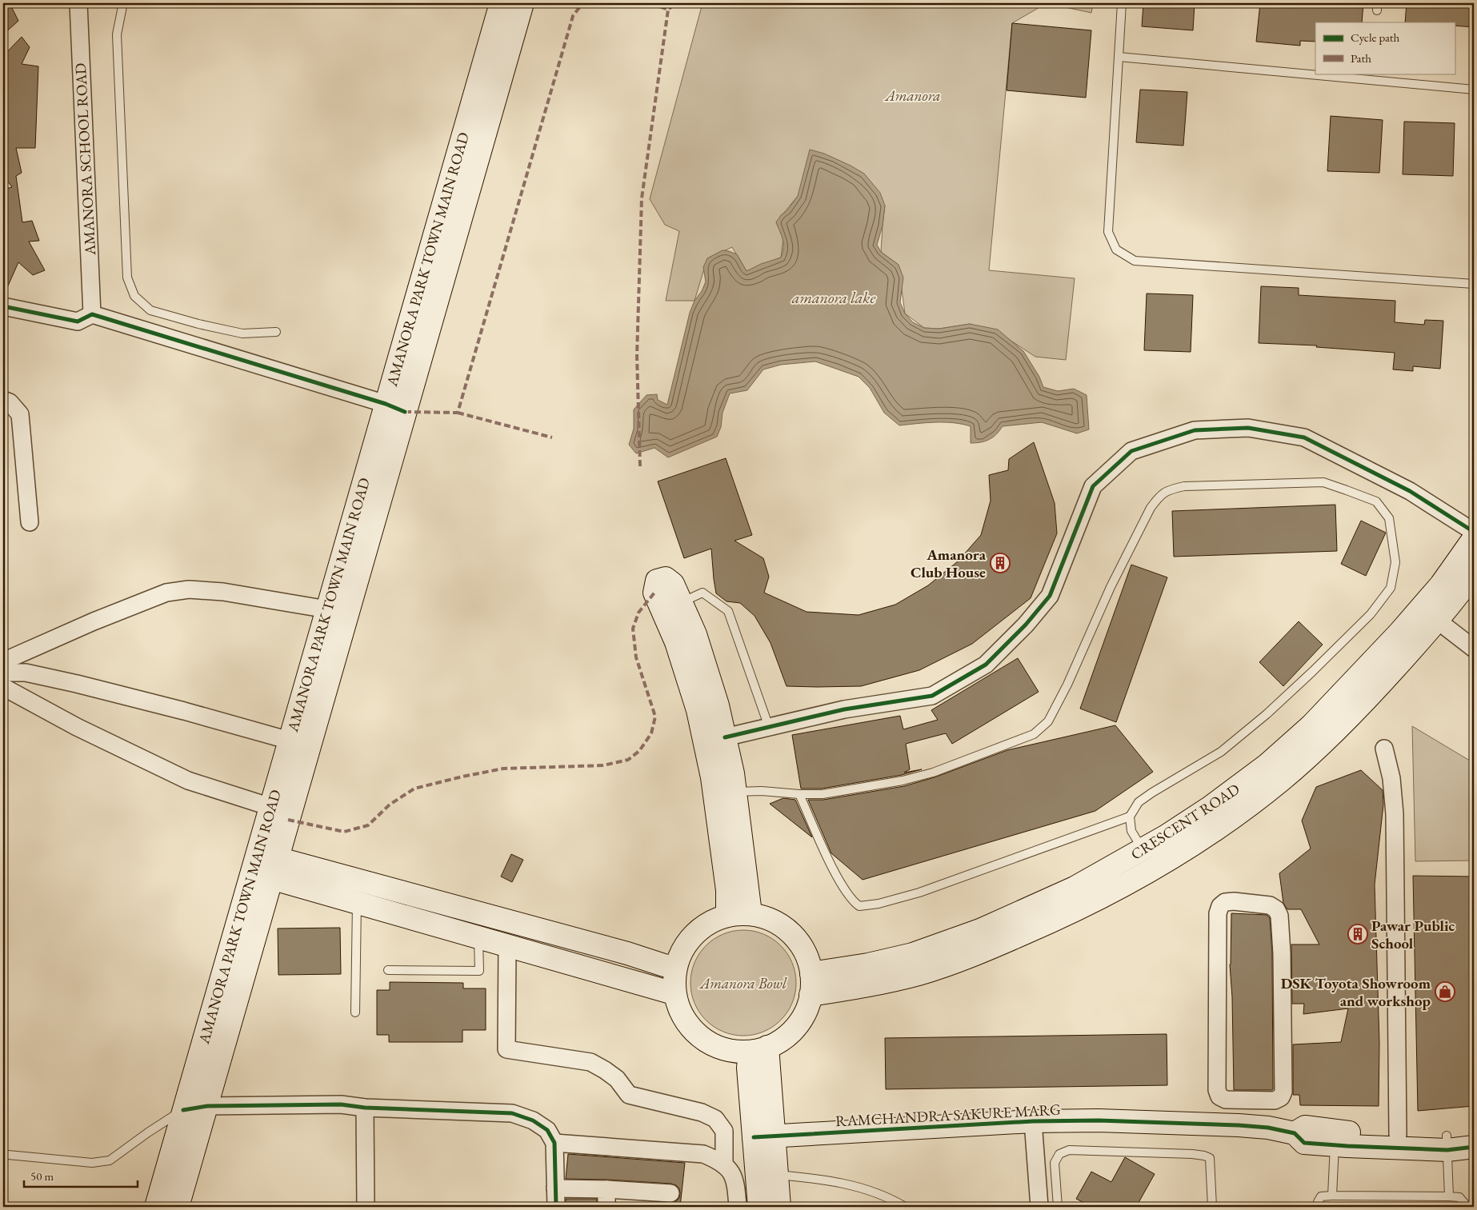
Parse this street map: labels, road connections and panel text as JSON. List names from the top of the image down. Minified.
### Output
{"streets":{"main road":["AMANORA PARK TOWN MAIN ROAD","CRESCENT ROAD","RAMCHANDRA SAKURE MARG"],"street":["AMANORA SCHOOL ROAD"]},"water":["amanora lake"],"parks":["Amanora","Amanora Bowl"],"places":{"building":["Amanora Club House","Pawar Public School"],"shop":["DSK Toyota Showroom and workshop"]},"legend":["Cycle path","Path"],"scale_bar":"50 m"}
